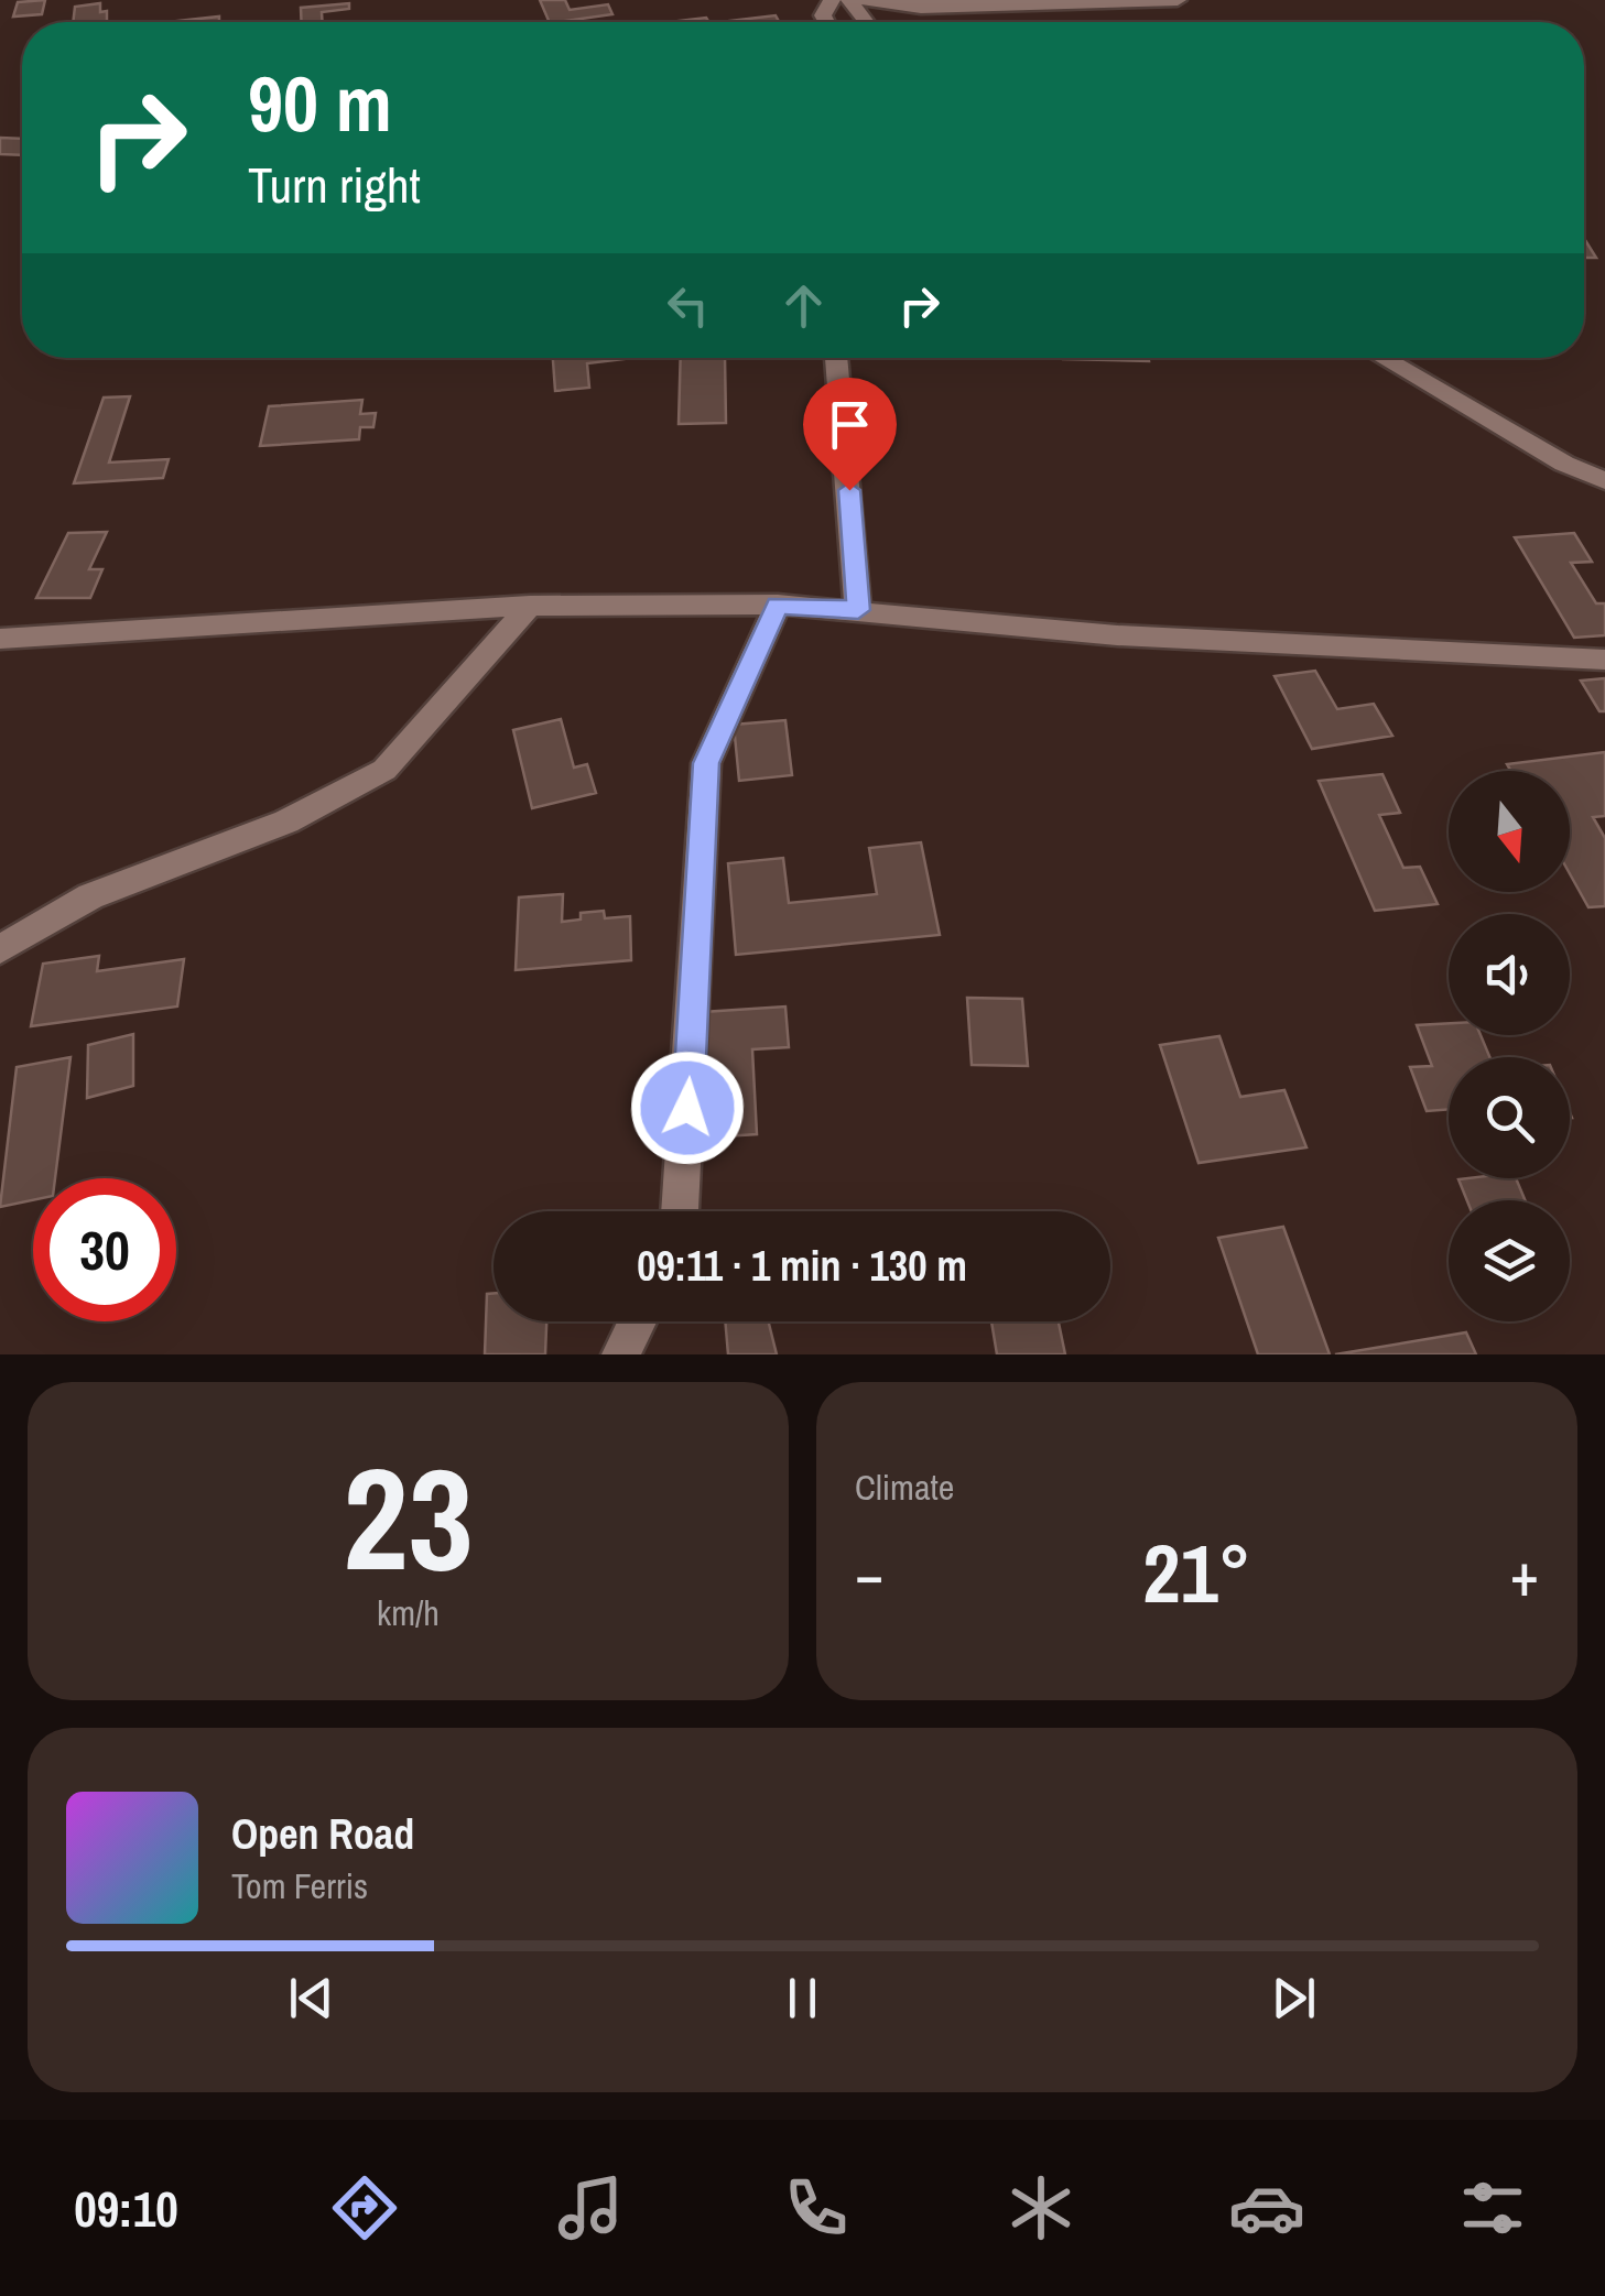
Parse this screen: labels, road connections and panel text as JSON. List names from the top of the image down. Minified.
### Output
{"north":"bottom","page":{"turn":["90 m","Turn right"],"limit":"30","trip":"09:11 · 1 min · 130 m","tile":[["23","km/h"],"Climate"],"heat":["−","21°","+"],"song":["Open Road","Tom Ferris"],"tabs":"09:10"}}
